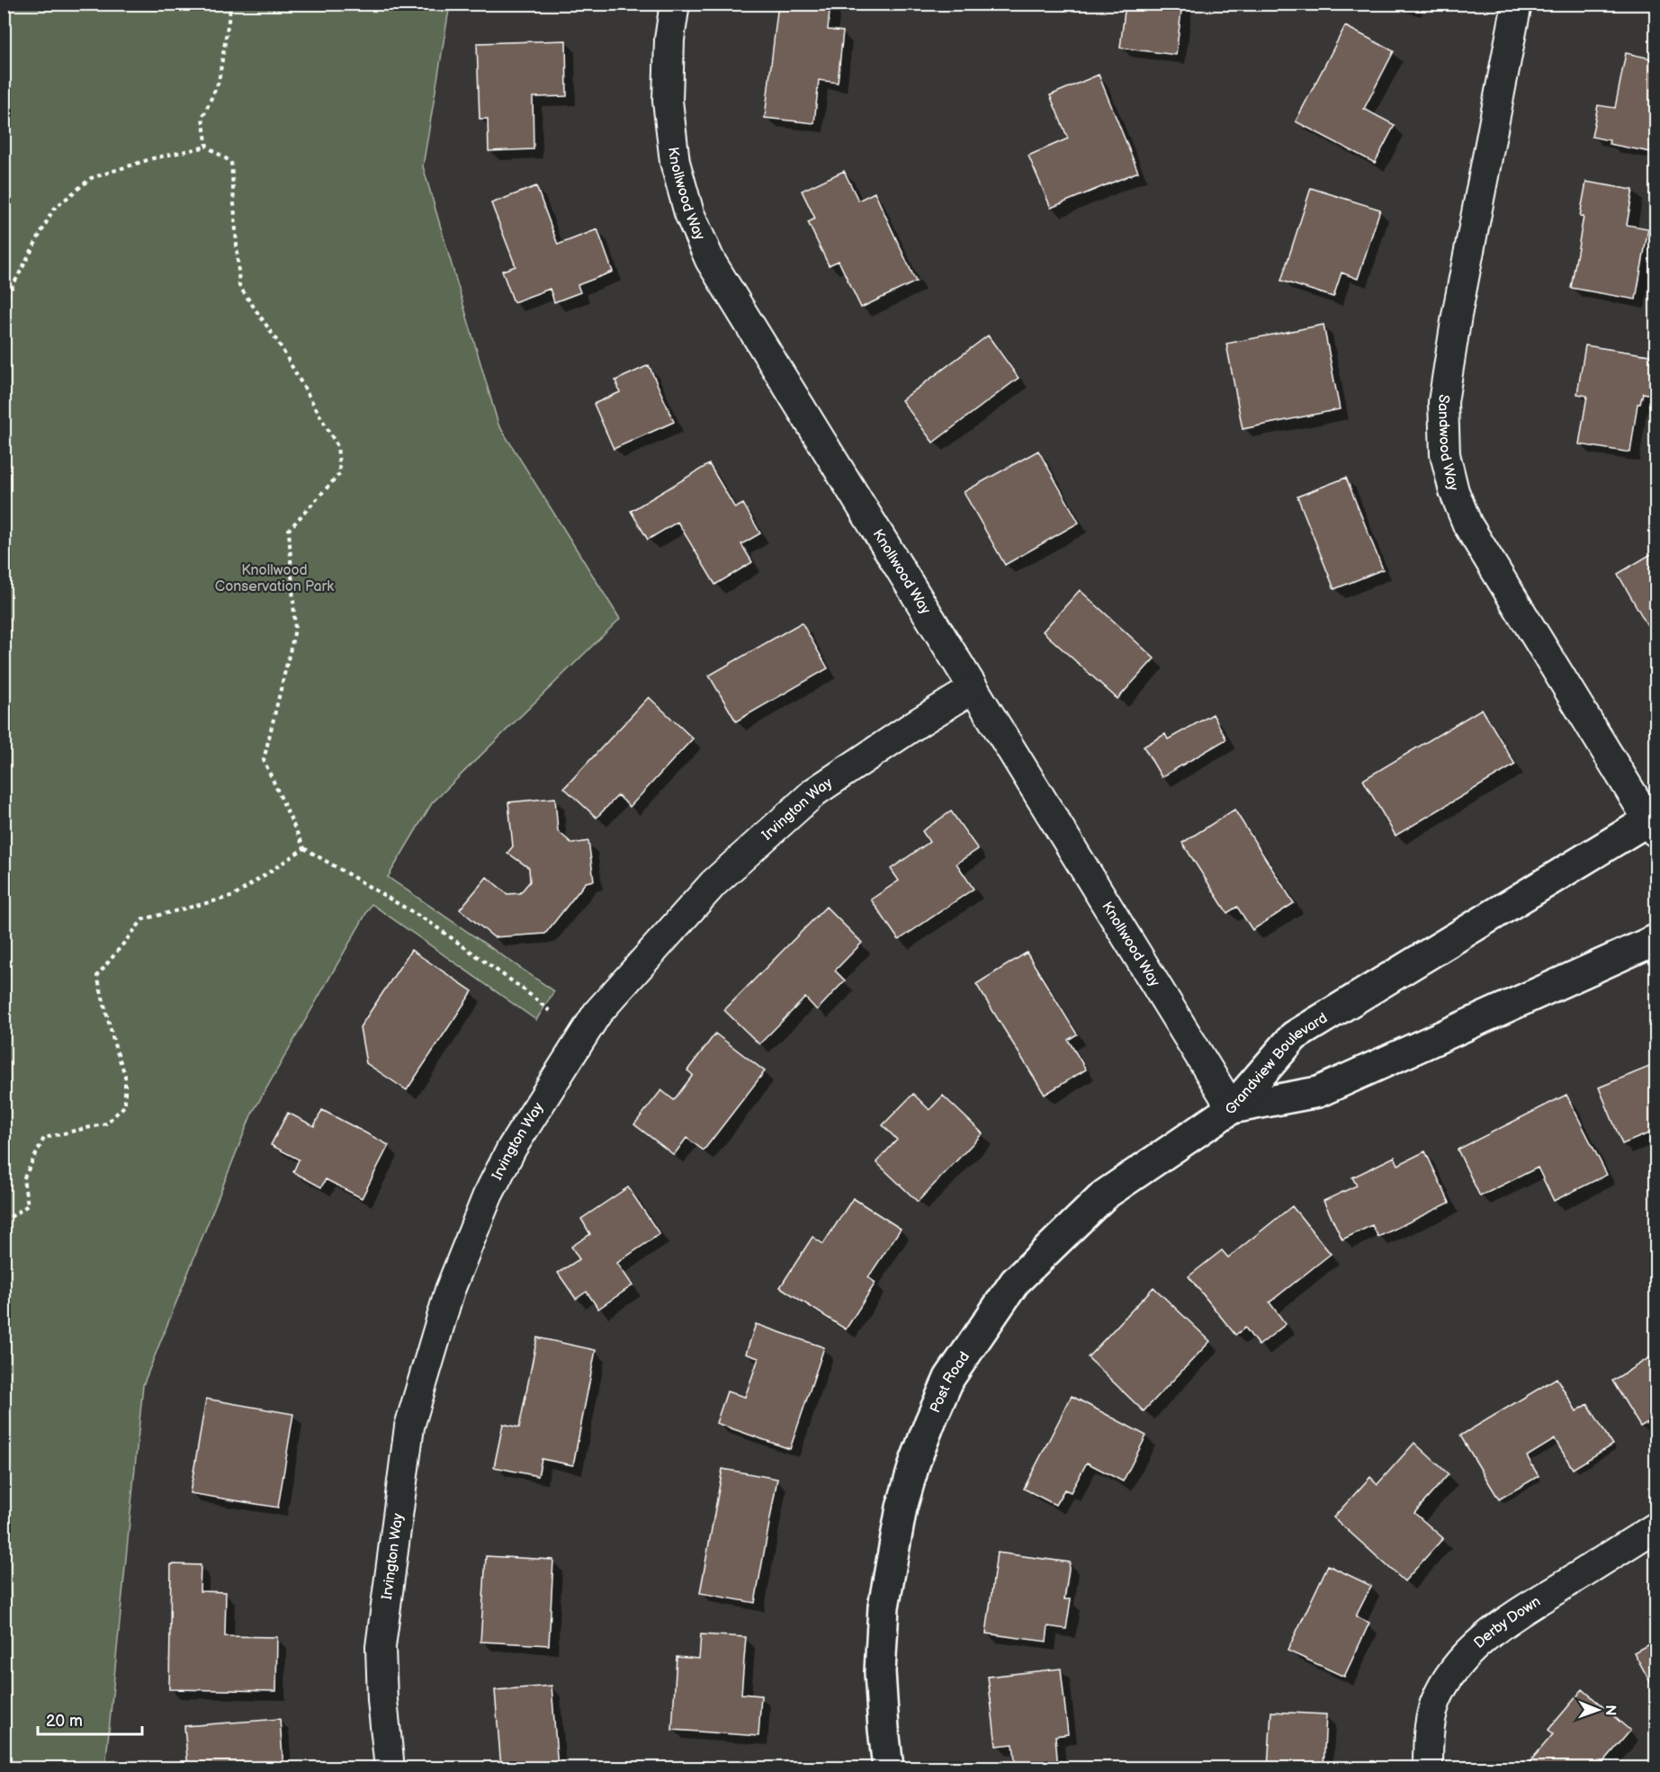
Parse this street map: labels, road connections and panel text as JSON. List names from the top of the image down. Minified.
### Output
{"streets":{"street":["Knollwood Way","Sandwood Way","Irvington Way","Grandview Boulevard","Post Road","Derby Down"]},"crossings":[["Knollwood Way","Irvington Way"],["Knollwood Way","Grandview Boulevard"],["Knollwood Way","Post Road"],["Sandwood Way","Grandview Boulevard"],["Grandview Boulevard","Post Road"]],"parks":["Knollwood Conservation Park"],"scale_bar":"20 m","north":"right"}
